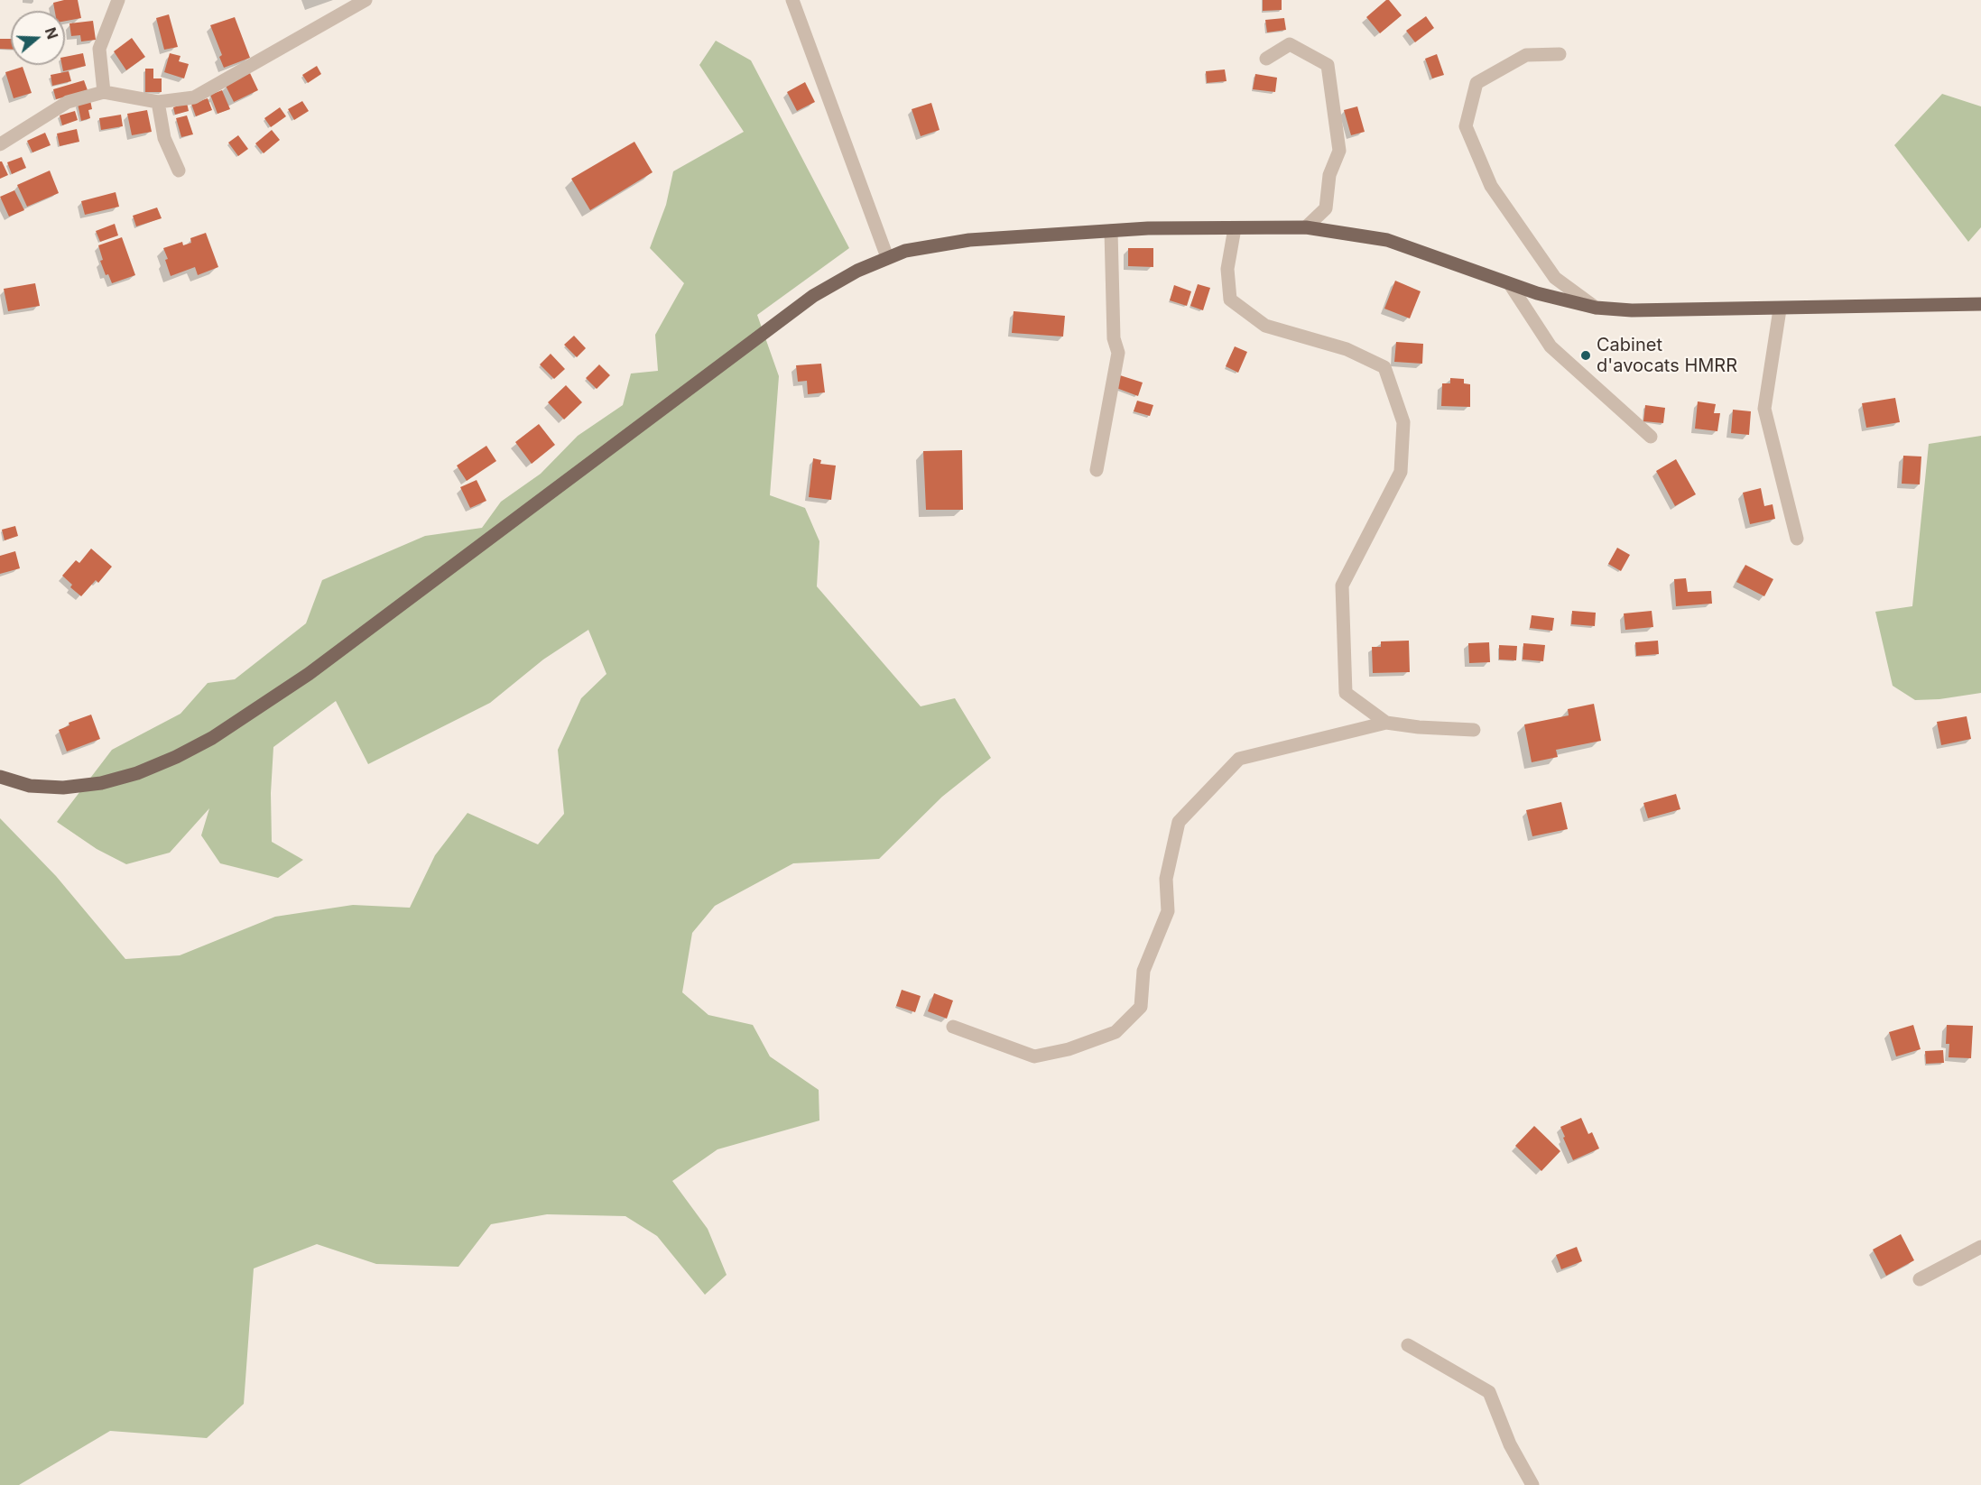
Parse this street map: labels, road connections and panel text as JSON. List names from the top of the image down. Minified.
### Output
{"places":["Cabinet d'avocats HMRR"],"north":"right"}
